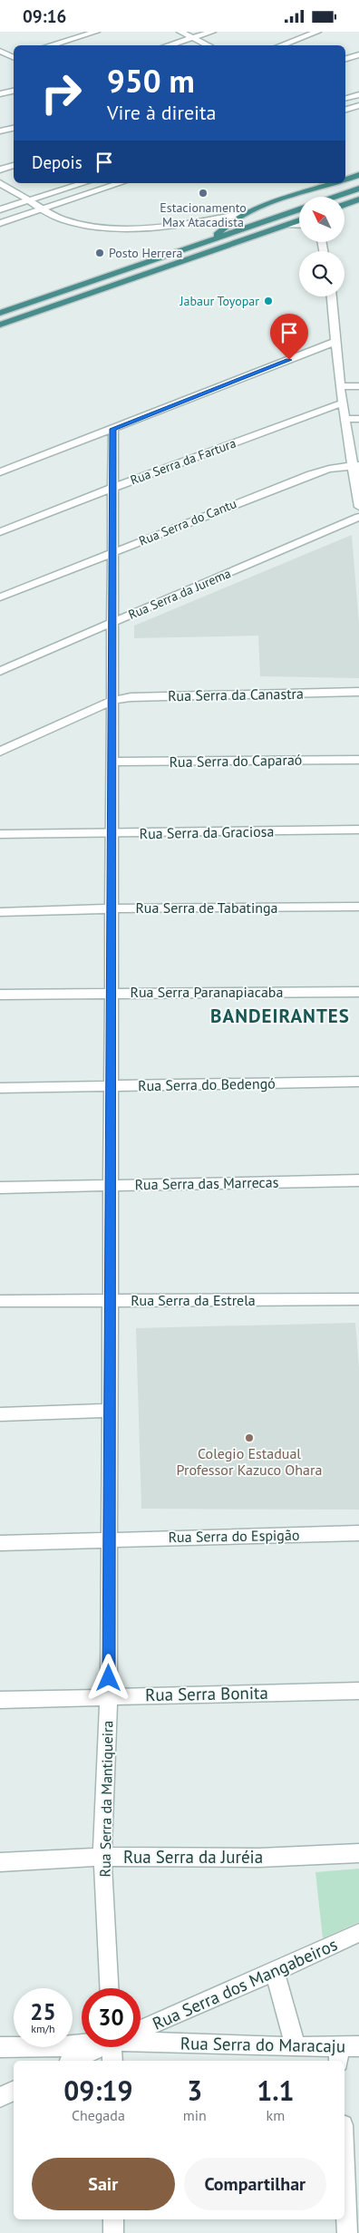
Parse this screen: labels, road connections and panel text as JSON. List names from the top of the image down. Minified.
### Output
{"streets":{"street":["Rua Serra da Fartura","Rua Serra do Cantu","Rua Serra da Jurema","Rua Serra da Canastra","Rua Serra do Caparaó","Rua Serra da Graciosa","Rua Serra de Tabatinga","Rua Serra Paranapiacaba","Rua Serra do Bedengó","Rua Serra das Marrecas","Rua Serra da Estrela","Rua Serra do Espigão","Rua Serra Bonita","Rua Serra da Mantiqueira","Rua Serra da Juréia","Rua Serra dos Mangabeiros","Rua Serra do Maracaju"]},"crossings":[["Rua Serra da Fartura","Rua Serra da Mantiqueira"],["Rua Serra do Cantu","Rua Serra da Mantiqueira"],["Rua Serra da Jurema","Rua Serra da Mantiqueira"],["Rua Serra da Canastra","Rua Serra da Mantiqueira"],["Rua Serra do Caparaó","Rua Serra da Mantiqueira"],["Rua Serra da Graciosa","Rua Serra da Mantiqueira"],["Rua Serra de Tabatinga","Rua Serra da Mantiqueira"],["Rua Serra Paranapiacaba","Rua Serra da Mantiqueira"],["Rua Serra do Bedengó","Rua Serra da Mantiqueira"],["Rua Serra das Marrecas","Rua Serra da Mantiqueira"],["Rua Serra da Estrela","Rua Serra da Mantiqueira"],["Rua Serra do Espigão","Rua Serra da Mantiqueira"],["Rua Serra Bonita","Rua Serra da Mantiqueira"],["Rua Serra da Mantiqueira","Rua Serra da Juréia"]],"districts":["BANDEIRANTES"],"places":["Estacionamento Max Atacadista","Posto Herrera","Jabaur Toyopar","Colegio Estadual Professor Kazuco Ohara"],"north":"top left","page":{"status":"09:16","turn":["950 m","Vire à direita"],"then":"Depois","speed":"25 km/h","limit":"30","eta":["09:19","Chegada","3","min","1.1","km"],"buttons":["Sair","Compartilhar"]}}
